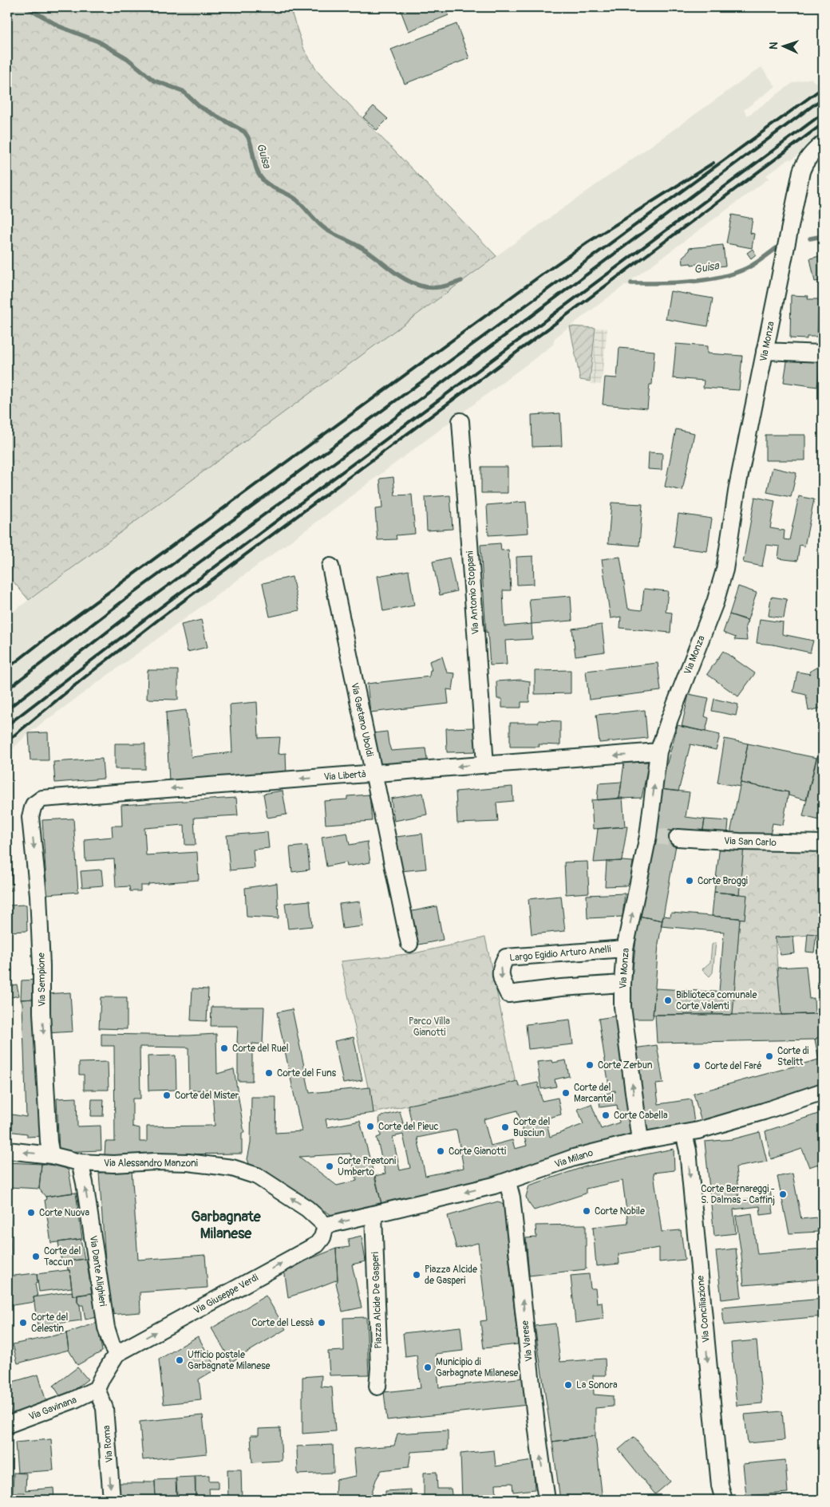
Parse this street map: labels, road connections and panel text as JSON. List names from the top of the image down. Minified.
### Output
{"streets":{"street":["Via Monza","Via Antonio Stoppani","Via Gaetano Uboldi","Via Libertà","Via San Carlo","Largo Egidio Arturo Anelli","Via Sempione","Via Milano","Via Alessandro Manzoni","Via Dante Alighieri","Via Giuseppe Verdi","Piazza Alcide De Gasperi","Via Conciliazione","Via Varese","Via Gavinana","Via Roma"]},"crossings":[["Via Monza","Via Libertà"],["Via Monza","Largo Egidio Arturo Anelli"],["Via Monza","Via Milano"],["Via Antonio Stoppani","Via Libertà"],["Via Gaetano Uboldi","Via Libertà"],["Via Libertà","Via Sempione"],["Via Sempione","Via Alessandro Manzoni"],["Via Milano","Via Alessandro Manzoni"],["Via Milano","Via Giuseppe Verdi"],["Via Milano","Piazza Alcide De Gasperi"],["Via Milano","Via Conciliazione"],["Via Milano","Via Varese"],["Via Alessandro Manzoni","Via Dante Alighieri"],["Via Alessandro Manzoni","Via Giuseppe Verdi"],["Via Dante Alighieri","Via Giuseppe Verdi"],["Via Gavinana","Via Roma"]],"one_way":["Via Libertà","Via Sempione","Via Milano","Via Alessandro Manzoni","Via Dante Alighieri","Via Giuseppe Verdi","Via Conciliazione","Via Varese","Via Roma"],"districts":["Garbagnate Milanese"],"water":["Guisa"],"parks":["Parco Villa Gianotti"],"places":["Corte Broggi","Biblioteca comunale Corte Valenti","Corte del Ruel","Corte di Stelitt","Corte Zerbun","Corte del Faré","Corte del Funs","Corte del Marcantel","Corte del Mister","Corte Cabella","Corte del Pieuc","Corte del Busciun","Corte Gianotti","Corte Preatoni Umberto","Corte Bernareggi - S. Dalmas - Caffinj","Corte Nobile","Corte Nuova","Corte del Taccun","Piazza Alcide de Gasperi","Corte del Celestin","Corte del Lessà","Ufficio postale Garbagnate Milanese","Municipio di Garbagnate Milanese","La Sonora"],"north":"left"}
